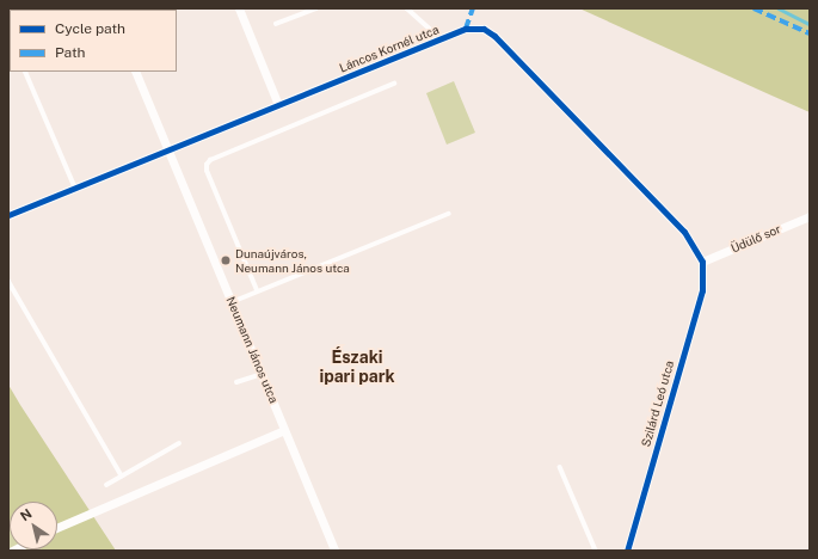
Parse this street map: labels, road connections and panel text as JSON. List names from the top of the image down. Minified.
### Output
{"streets":{"street":["Láncos Kornél utca","Üdülő sor","Neumann János utca","Szilárd Leó utca"]},"crossings":[["Láncos Kornél utca","Üdülő sor"],["Láncos Kornél utca","Neumann János utca"],["Láncos Kornél utca","Szilárd Leó utca"],["Üdülő sor","Szilárd Leó utca"]],"districts":["Északi ipari park"],"places":["Dunaújváros, Neumann János utca"],"legend":["Cycle path","Path"],"north":"top left"}
